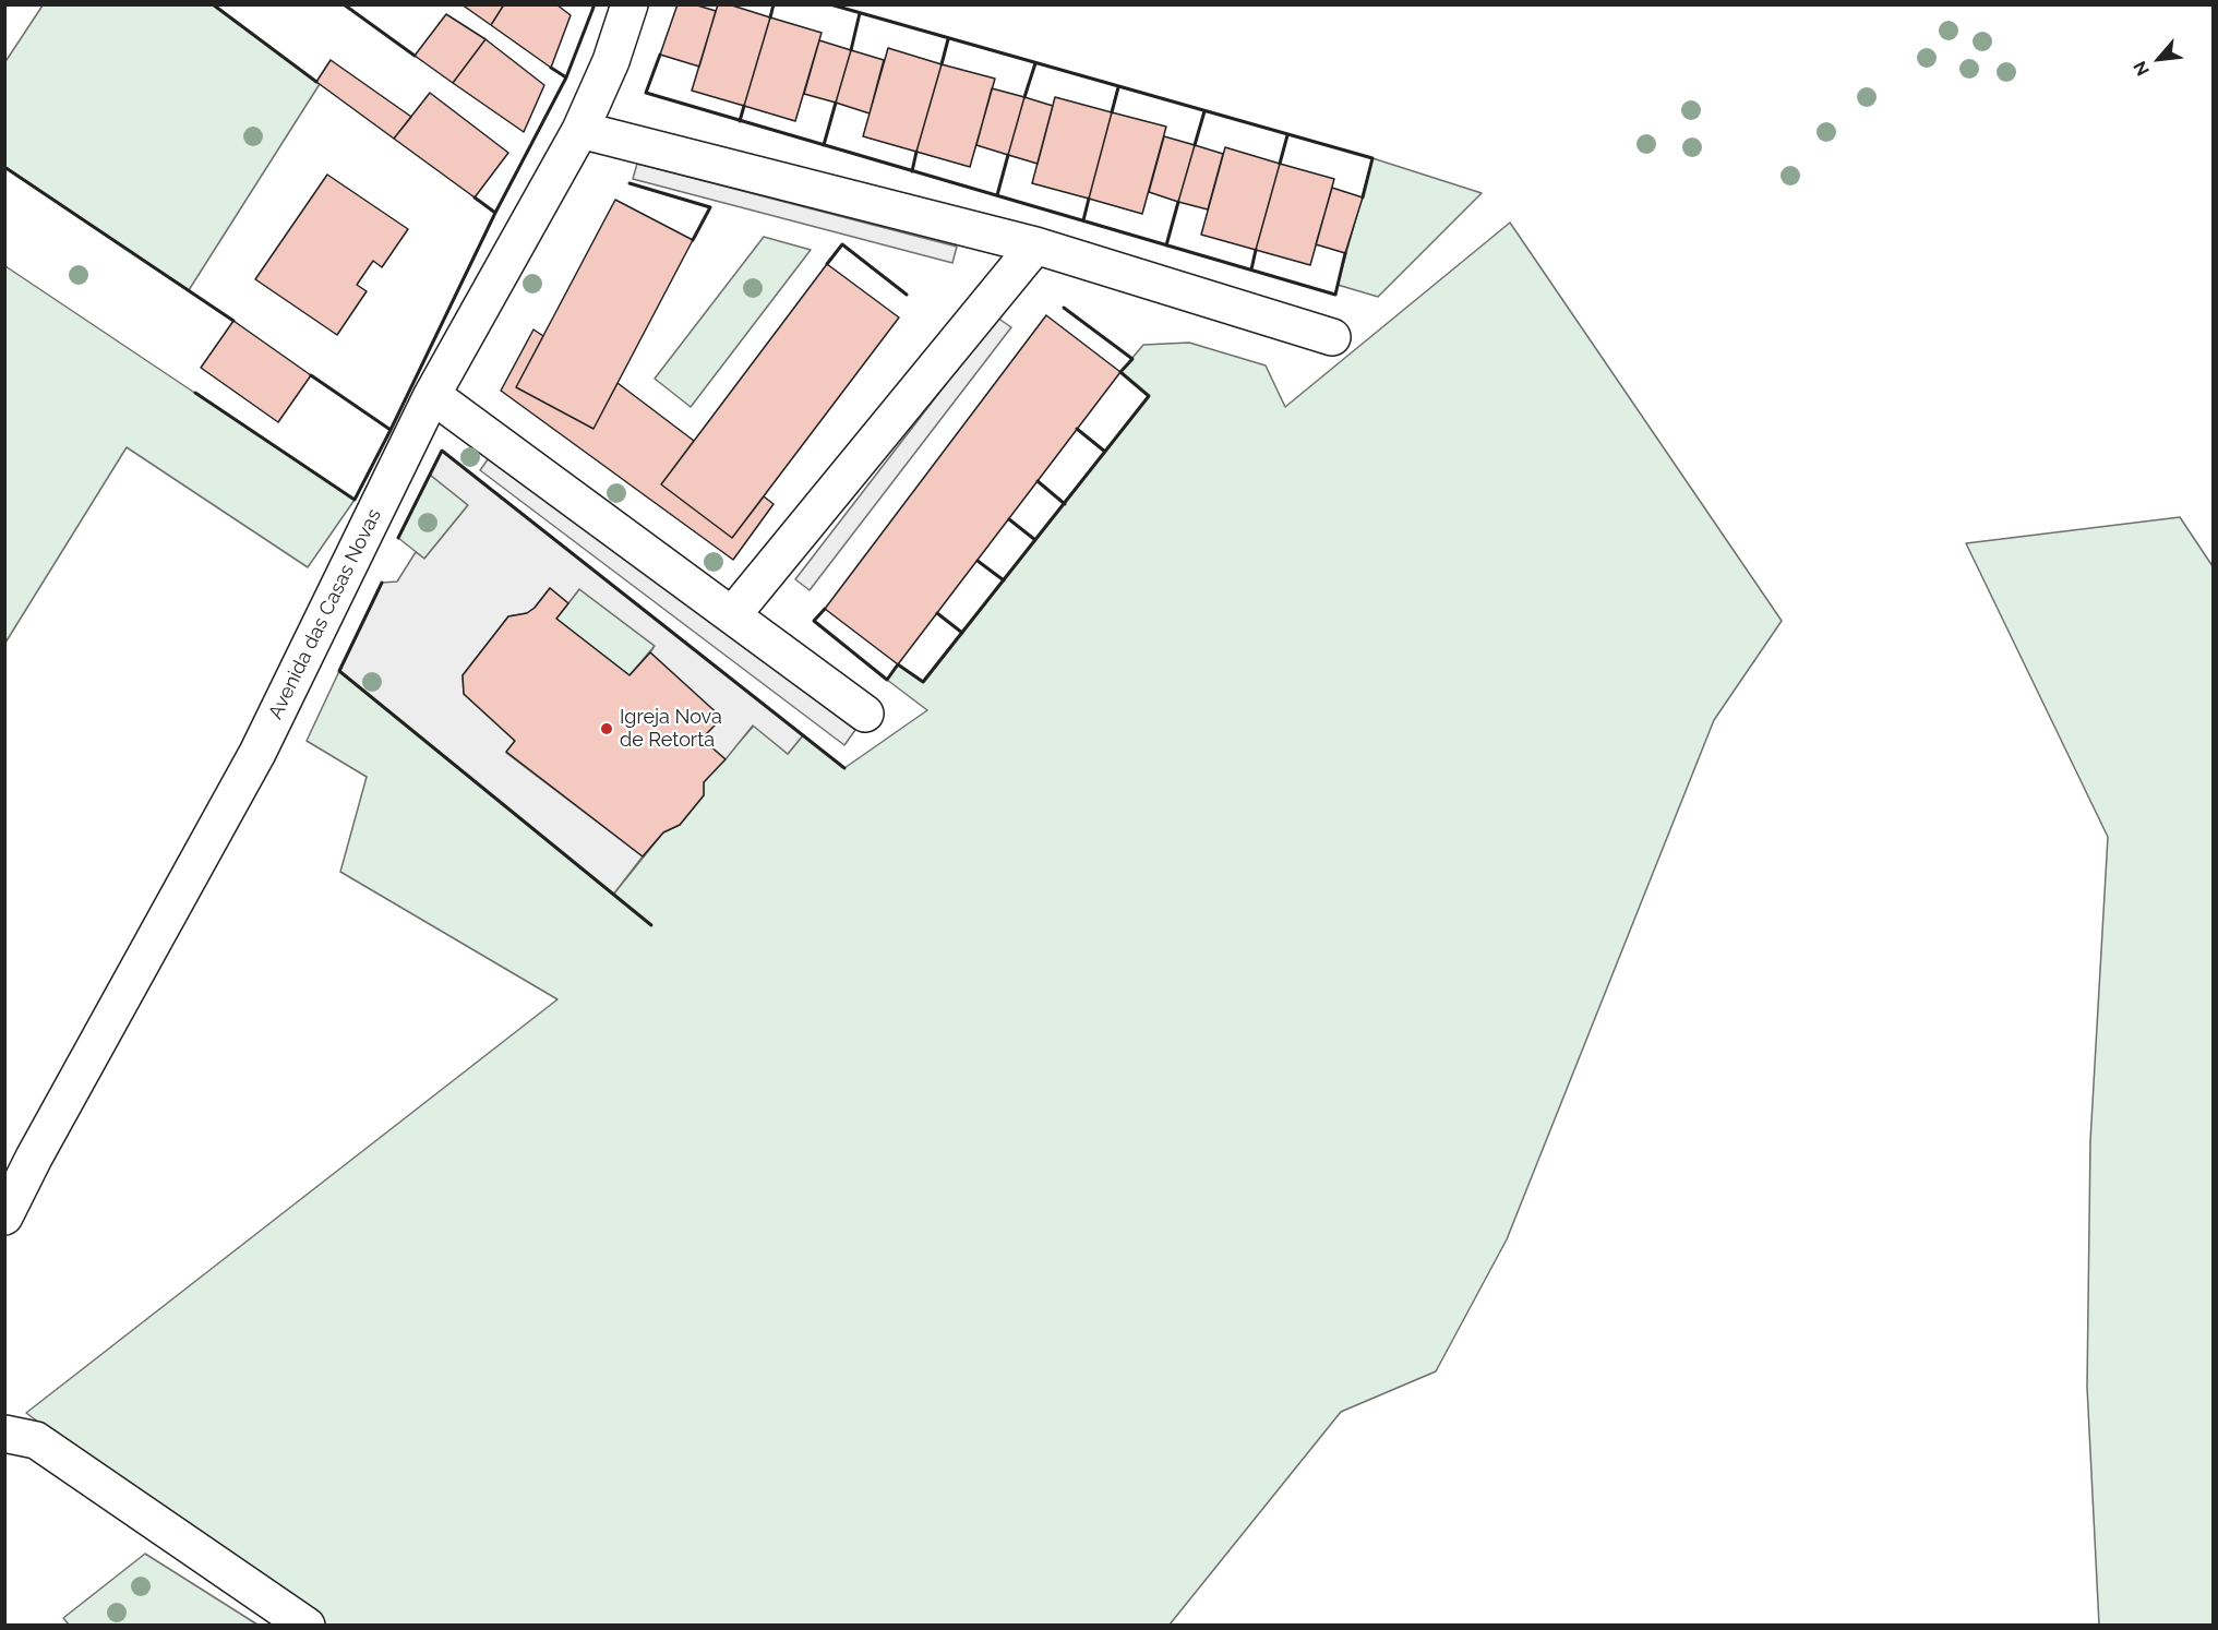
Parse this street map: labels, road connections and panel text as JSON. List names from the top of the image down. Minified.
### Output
{"streets":{"street":["Avenida das Casas Novas"]},"places":["Igreja Nova de Retorta"],"north":"bottom left"}
